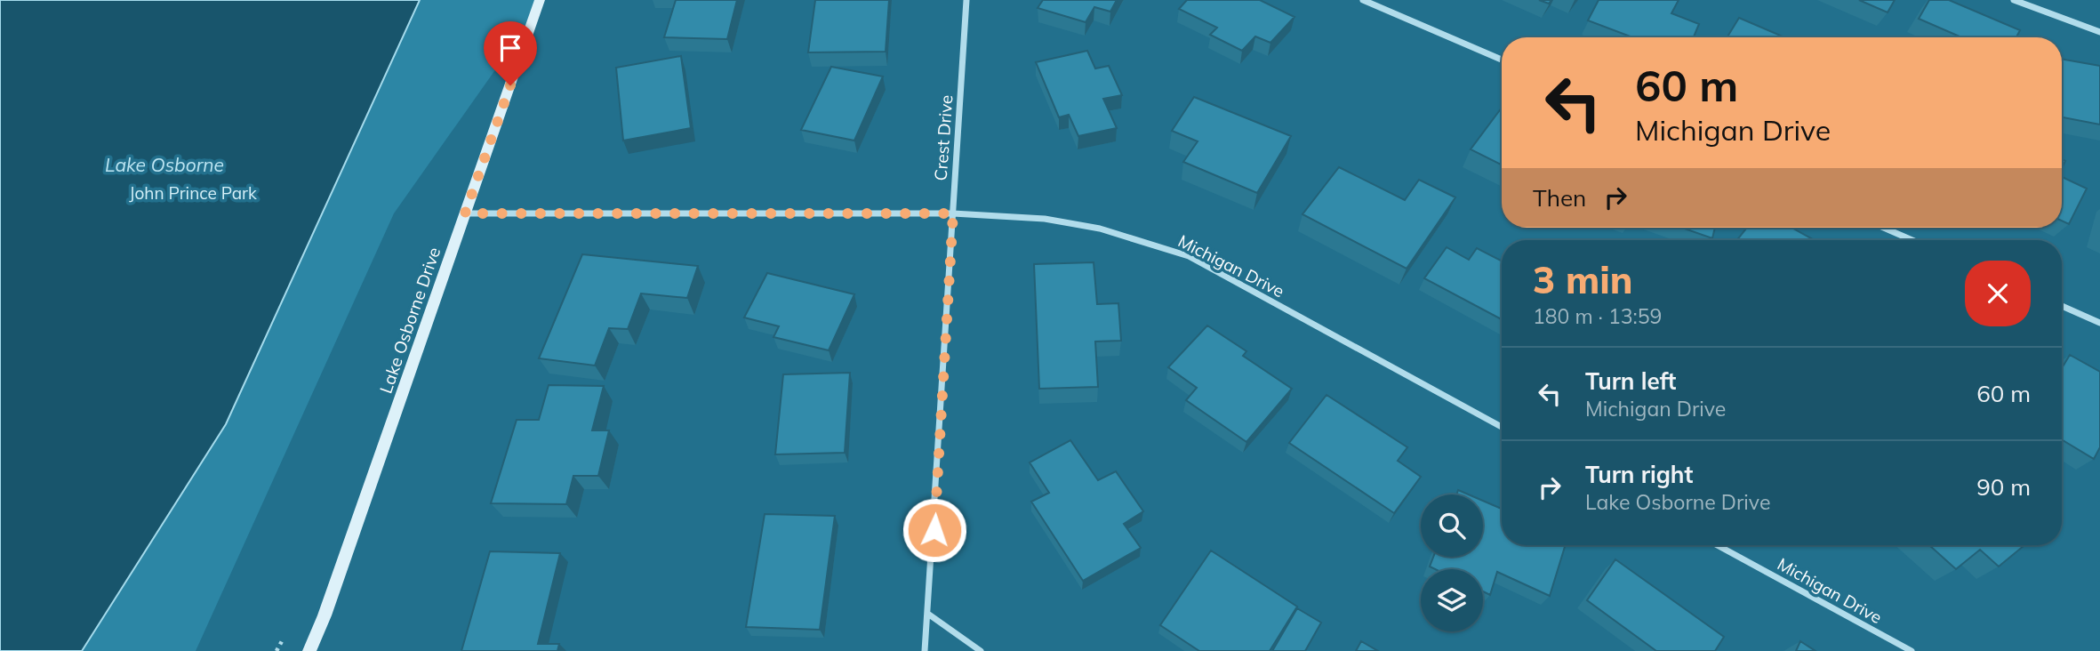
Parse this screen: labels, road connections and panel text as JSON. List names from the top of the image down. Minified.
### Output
{"streets":{"street":["Crest Drive","Michigan Drive","Lake Osborne Drive"]},"crossings":[["Crest Drive","Michigan Drive"],["Michigan Drive","Lake Osborne Drive"]],"water":["Lake Osborne"],"parks":["John Prince Park"],"page":{"turn":["60 m","Michigan Drive"],"then":"Then","heading":["3 min","180 m · 13:59"],"list":[{"name":"Turn left","note":"Michigan Drive","value":"60 m"},{"name":"Turn right","note":"Lake Osborne Drive","value":"90 m"}]}}
